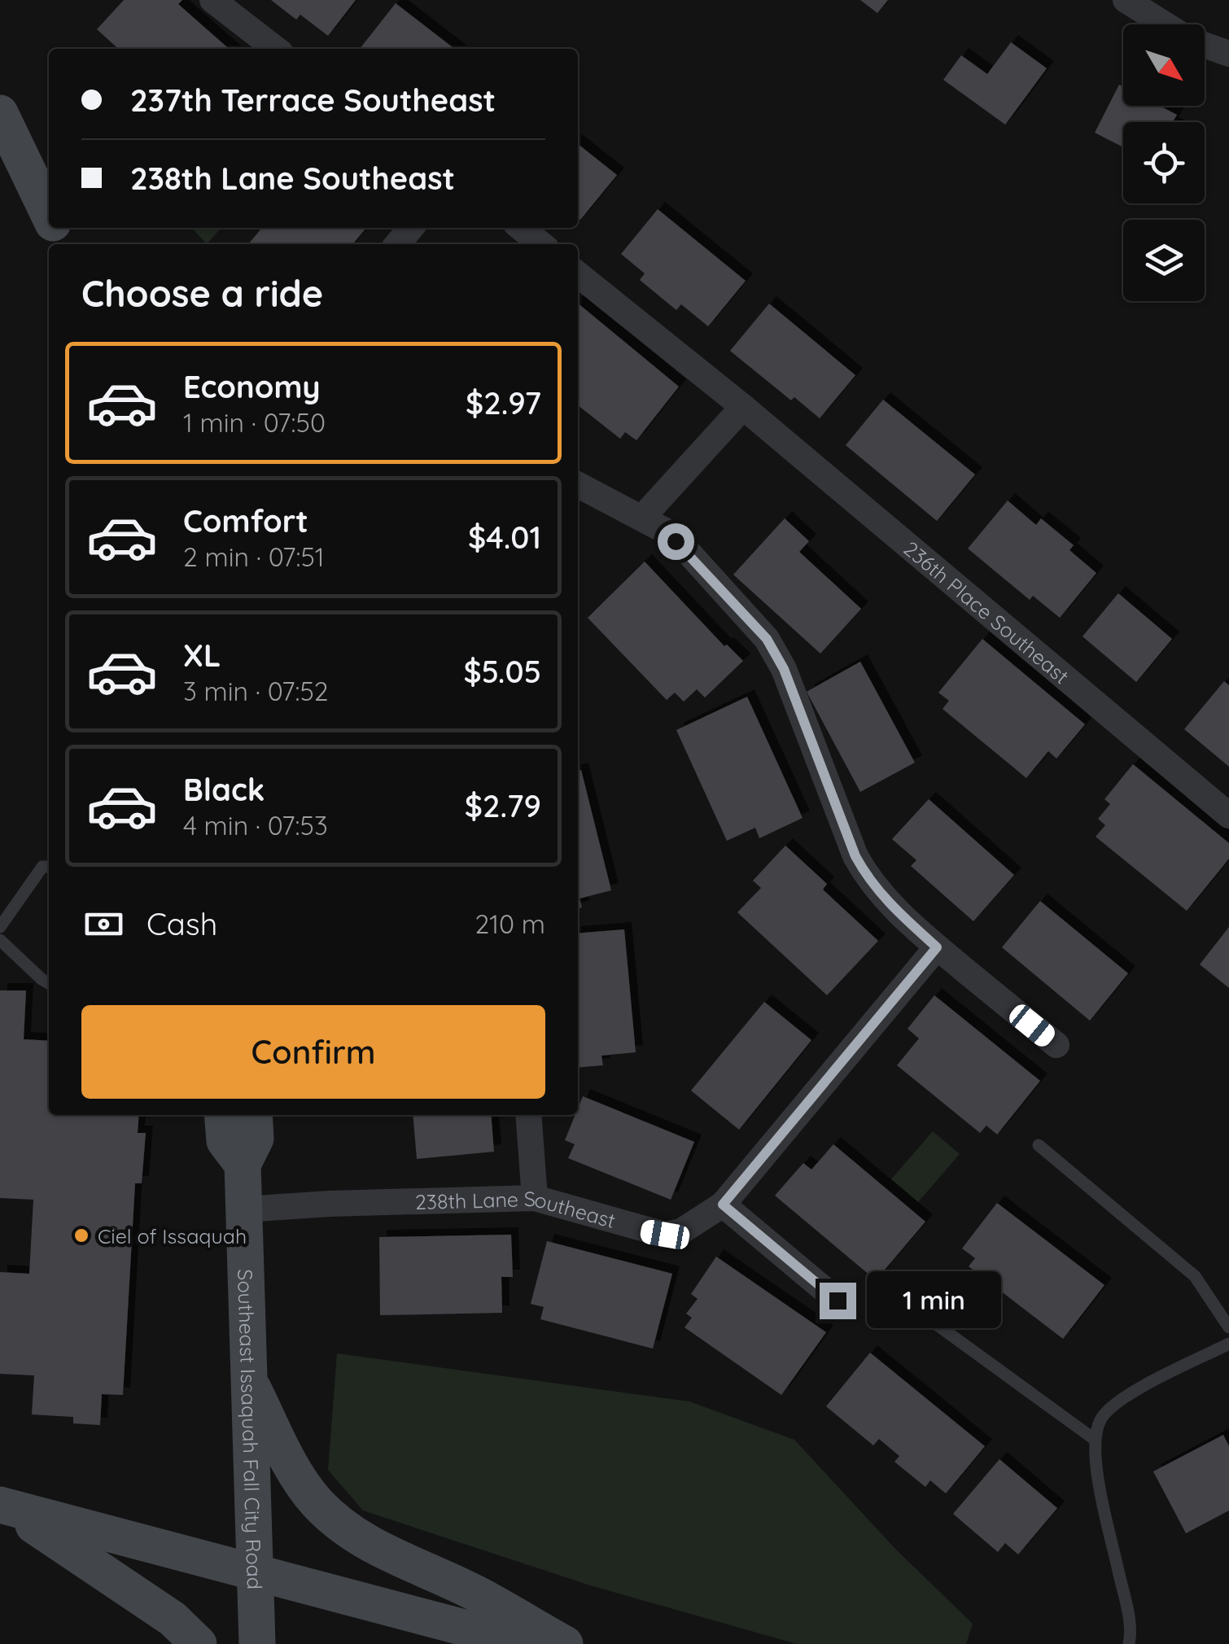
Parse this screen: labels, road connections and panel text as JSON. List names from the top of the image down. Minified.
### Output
{"streets":{"main road":["Southeast Issaquah Fall City Road"],"street":["236th Place Southeast","238th Lane Southeast"]},"crossings":[["238th Lane Southeast","Southeast Issaquah Fall City Road"]],"places":["Ciel of Issaquah"],"north":"bottom right","page":{"banner":["237th Terrace Southeast","238th Lane Southeast"],"heading":"Choose a ride","list":[{"name":"Economy","note":"1 min · 07:50","value":"$2.97"},{"name":"Comfort","note":"2 min · 07:51","value":"$4.01"},{"name":"XL","note":"3 min · 07:52","value":"$5.05"},{"name":"Black","note":"4 min · 07:53","value":"$2.79"}],"pay":["Cash","210 m"],"buttons":"Confirm","bubble":"1 min"}}
